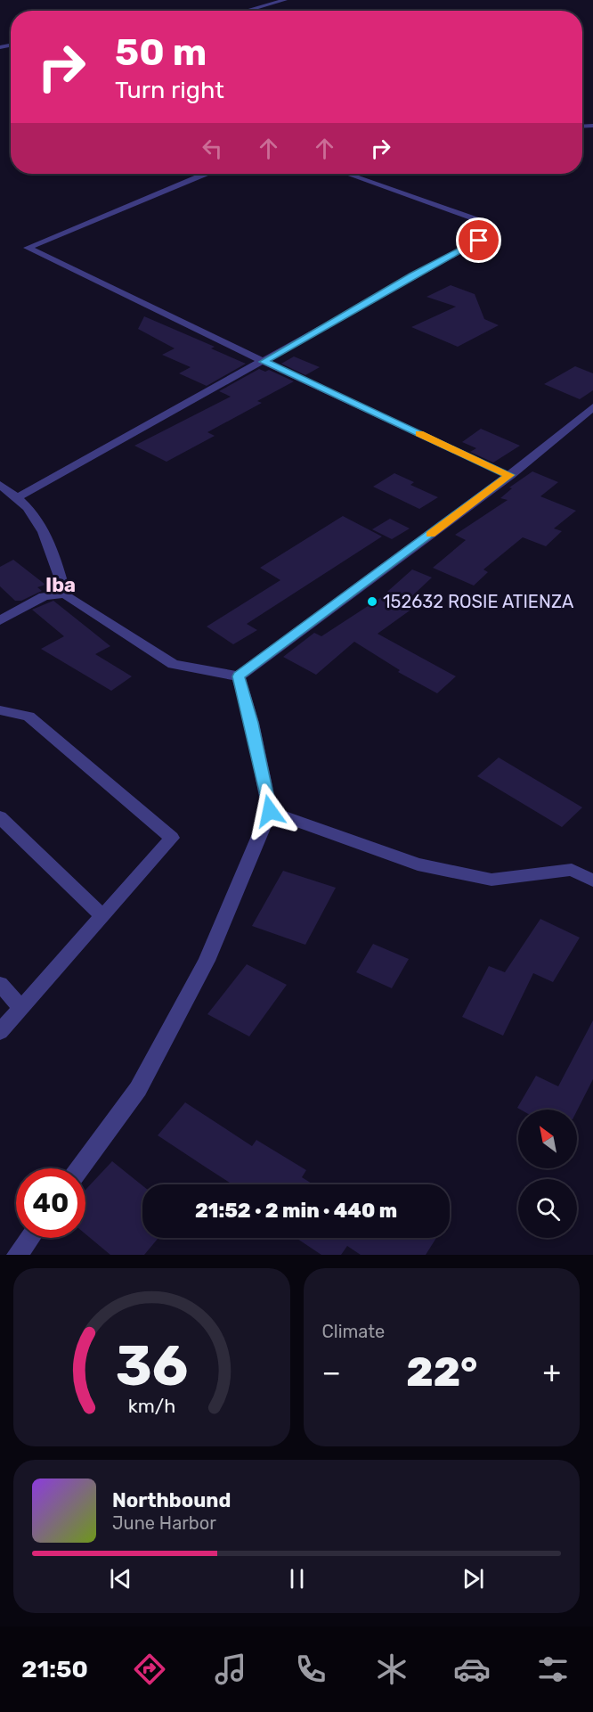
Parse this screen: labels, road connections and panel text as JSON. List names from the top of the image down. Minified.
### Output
{"districts":["Iba"],"places":["152632 ROSIE ATIENZA"],"north":"top left","page":{"turn":["50 m","Turn right"],"limit":"40","trip":"21:52 · 2 min · 440 m","tile":"Climate","heat":["−","22°","+"],"song":["Northbound","June Harbor"],"tabs":"21:50","gauge":["36","km/h"]}}
